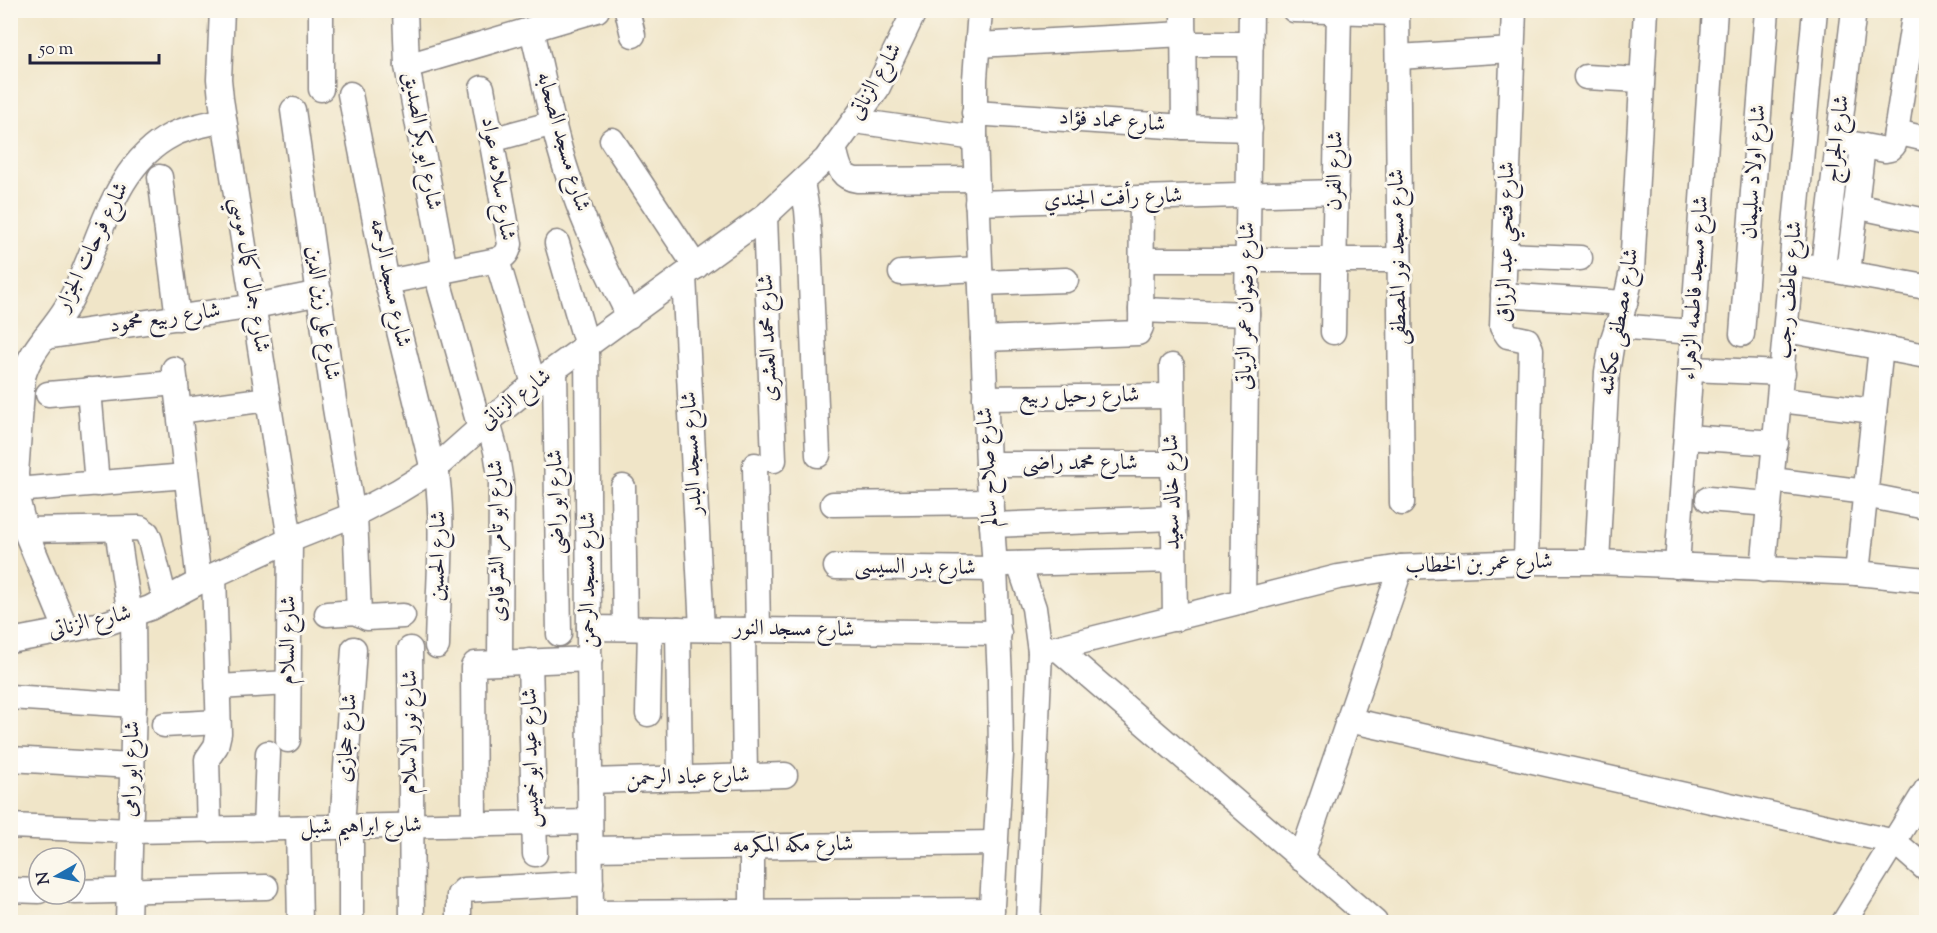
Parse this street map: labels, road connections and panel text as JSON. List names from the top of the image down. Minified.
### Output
{"streets":{"street":["شارع الزناتى","شارع عماد فؤاد","شارع الجراج","شارع ابو بكر الصديق","شارع مسجد الصحابه","شارع الفرن","شارع اولاد سليمان","شارع سلامه عواد","شارع رأفت الجندي","شارع فتحي عبد الرزاق","شارع فرحات الجزار","شارع مسجد نور المصطفى","شارع جمال كمال موسي","شارع مسجد الرحمه","شارع مسجد فاطمه الزهراء","شارع عاطف رجب","شارع رضوان عمر الزياتى","شارع على زين الدين","شارع ربيع محمود","شارع مصطفى عكاشه","شارع محمد العشرى","شارع رحيل ربيع","شارع مسجد البدر","شارع محمد راضى","شارع صلاح سالم","شارع خالد سعيد","شارع ابو راضى","شارع ابو تامر الشرقاوى","شارع الحسين","شارع عمر بن الخطاب","شارع بدر السيسى","شارع مسجد الرحمن","شارع مسجد النور","شارع السلام","شارع نور الاسلام","شارع حجازى","شارع عيد ابو خميس","شارع ابو رامى","شارع عباد الرحمن","شارع ابراهيم شبل","شارع مكه المكرمه"]},"crossings":[["شارع الزناتى","شارع ابو بكر الصديق"],["شارع الزناتى","شارع مسجد الصحابه"],["شارع الزناتى","شارع رأفت الجندي"],["شارع الزناتى","شارع فرحات الجزار"],["شارع الزناتى","شارع جمال كمال موسي"],["شارع الزناتى","شارع مسجد الرحمه"],["شارع الزناتى","شارع على زين الدين"],["شارع الزناتى","شارع محمد العشرى"],["شارع الزناتى","شارع مسجد البدر"],["شارع الزناتى","شارع ابو راضى"],["شارع الزناتى","شارع ابو تامر الشرقاوى"],["شارع الزناتى","شارع الحسين"],["شارع الزناتى","شارع مسجد الرحمن"],["شارع الزناتى","شارع السلام"],["شارع الزناتى","شارع ابو رامى"],["شارع عماد فؤاد","شارع رضوان عمر الزياتى"],["شارع عماد فؤاد","شارع صلاح سالم"],["شارع ابو بكر الصديق","شارع سلامه عواد"],["شارع ابو بكر الصديق","شارع ابو تامر الشرقاوى"],["شارع الفرن","شارع رأفت الجندي"],["شارع سلامه عواد","شارع مسجد الرحمه"],["شارع رأفت الجندي","شارع رضوان عمر الزياتى"],["شارع رأفت الجندي","شارع صلاح سالم"],["شارع فتحي عبد الرزاق","شارع عمر بن الخطاب"],["شارع فرحات الجزار","شارع جمال كمال موسي"],["شارع فرحات الجزار","شارع ربيع محمود"],["شارع جمال كمال موسي","شارع ربيع محمود"],["شارع جمال كمال موسي","شارع السلام"],["شارع مسجد الرحمه","شارع الحسين"],["شارع مسجد فاطمه الزهراء","شارع عمر بن الخطاب"],["شارع عاطف رجب","شارع عمر بن الخطاب"],["شارع رضوان عمر الزياتى","شارع عمر بن الخطاب"],["شارع على زين الدين","شارع ربيع محمود"],["شارع مصطفى عكاشه","شارع عمر بن الخطاب"],["شارع محمد العشرى","شارع مسجد النور"],["شارع محمد العشرى","شارع عباد الرحمن"],["شارع رحيل ربيع","شارع صلاح سالم"],["شارع رحيل ربيع","شارع خالد سعيد"],["شارع مسجد البدر","شارع مسجد النور"],["شارع محمد راضى","شارع صلاح سالم"],["شارع محمد راضى","شارع خالد سعيد"],["شارع صلاح سالم","شارع بدر السيسى"],["شارع صلاح سالم","شارع مسجد النور"],["شارع صلاح سالم","شارع مكه المكرمه"],["شارع خالد سعيد","شارع عمر بن الخطاب"],["شارع خالد سعيد","شارع بدر السيسى"],["شارع مسجد الرحمن","شارع مسجد النور"],["شارع مسجد الرحمن","شارع عباد الرحمن"],["شارع مسجد الرحمن","شارع ابراهيم شبل"],["شارع مسجد الرحمن","شارع مكه المكرمه"],["شارع السلام","شارع ابراهيم شبل"],["شارع نور الاسلام","شارع ابراهيم شبل"],["شارع حجازى","شارع ابراهيم شبل"],["شارع عيد ابو خميس","شارع ابراهيم شبل"],["شارع ابو رامى","شارع ابراهيم شبل"]],"scale_bar":"50 m","north":"left"}
